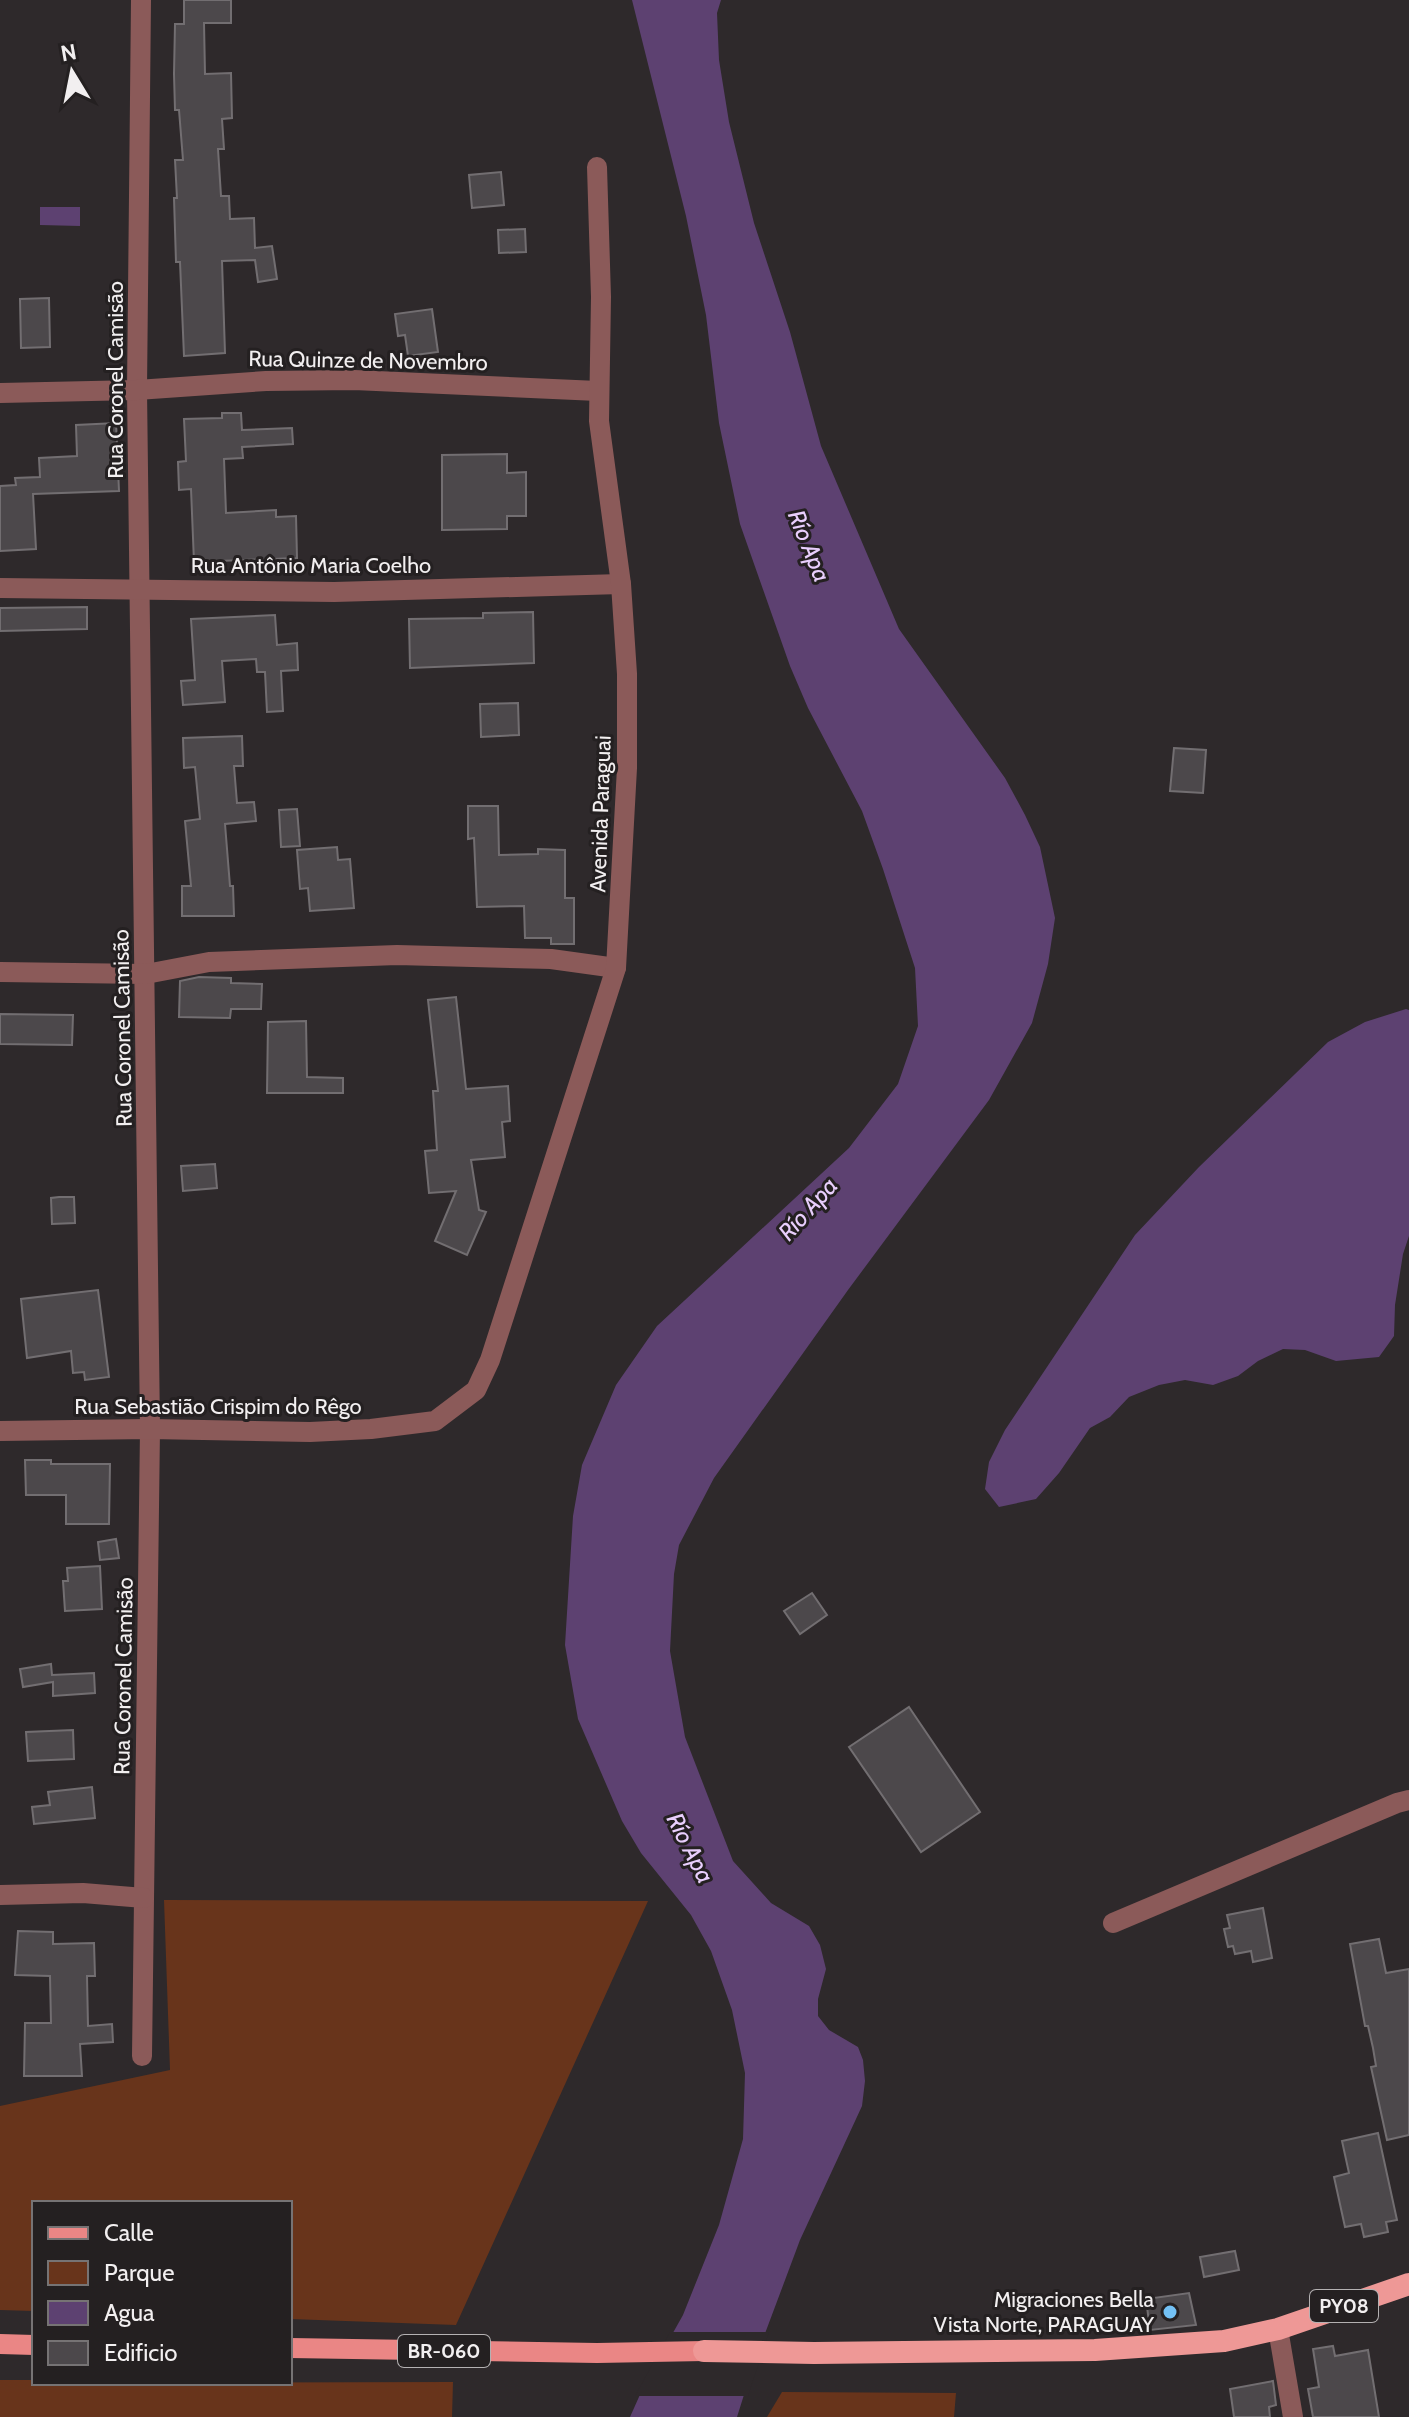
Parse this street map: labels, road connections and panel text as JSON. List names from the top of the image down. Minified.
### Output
{"streets":{"highway":["PY08"],"main road":["BR-060"],"street":["Rua Quinze de Novembro","Rua Coronel Camisão","Rua Antônio Maria Coelho","Avenida Paraguai","Rua Sebastião Crispim do Rêgo"]},"crossings":[["Rua Quinze de Novembro","Rua Coronel Camisão"],["Rua Quinze de Novembro","Avenida Paraguai"],["Rua Coronel Camisão","Rua Antônio Maria Coelho"],["Rua Coronel Camisão","Rua Sebastião Crispim do Rêgo"],["Rua Antônio Maria Coelho","Avenida Paraguai"],["Avenida Paraguai","Rua Sebastião Crispim do Rêgo"],["PY08","BR-060"]],"water":["Río Apa"],"places":["Migraciones Bella Vista Norte, PARAGUAY"],"legend":["Calle","Parque","Agua","Edificio"],"north":"top"}
